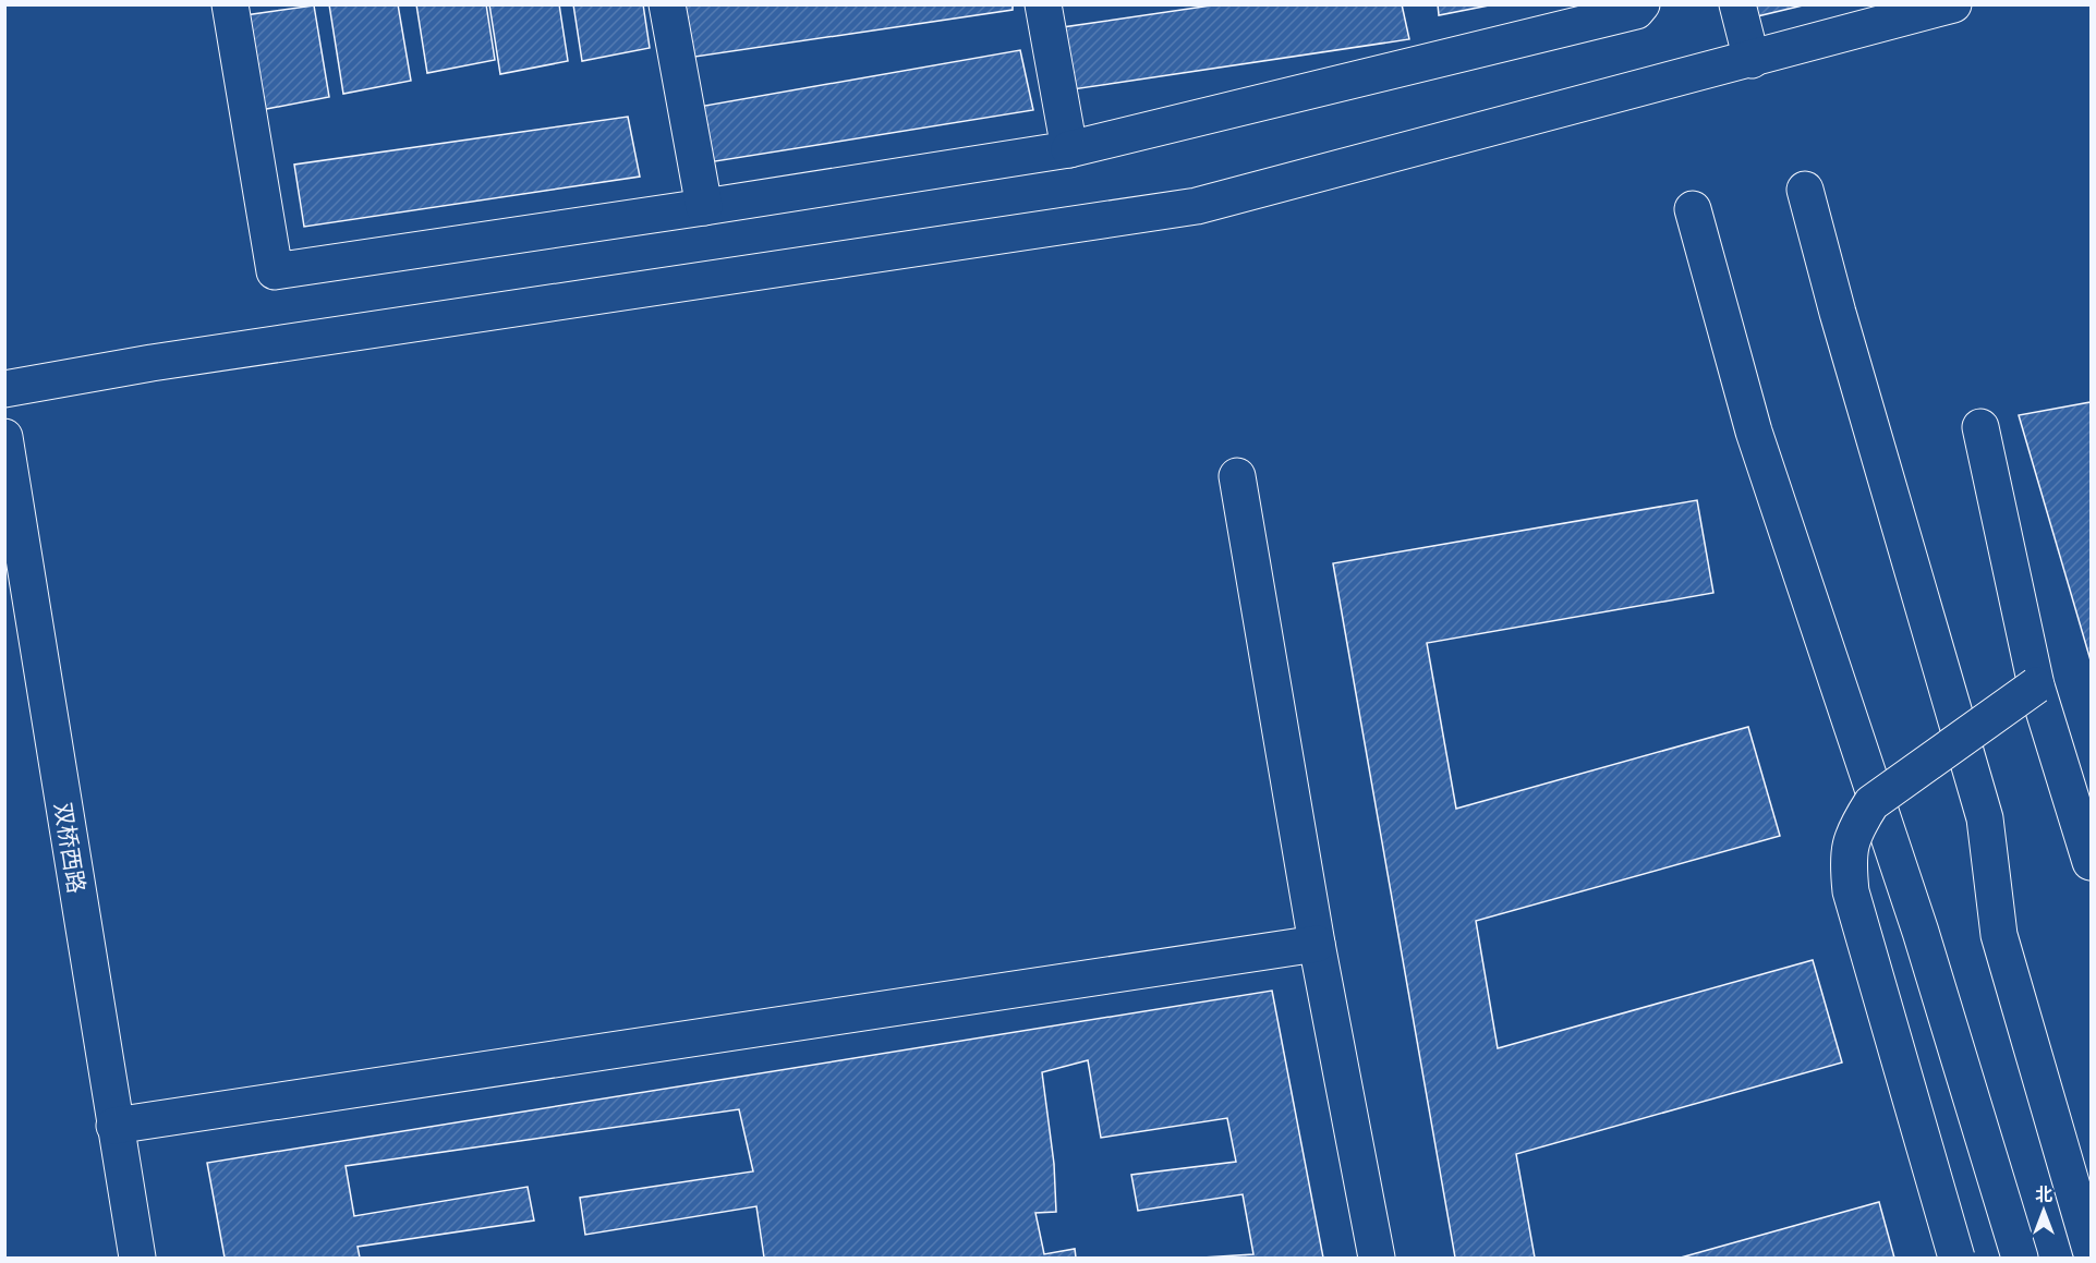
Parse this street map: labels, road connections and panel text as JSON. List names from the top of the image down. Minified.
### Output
{"streets":{"street":["双桥西路"]},"north":"top"}
